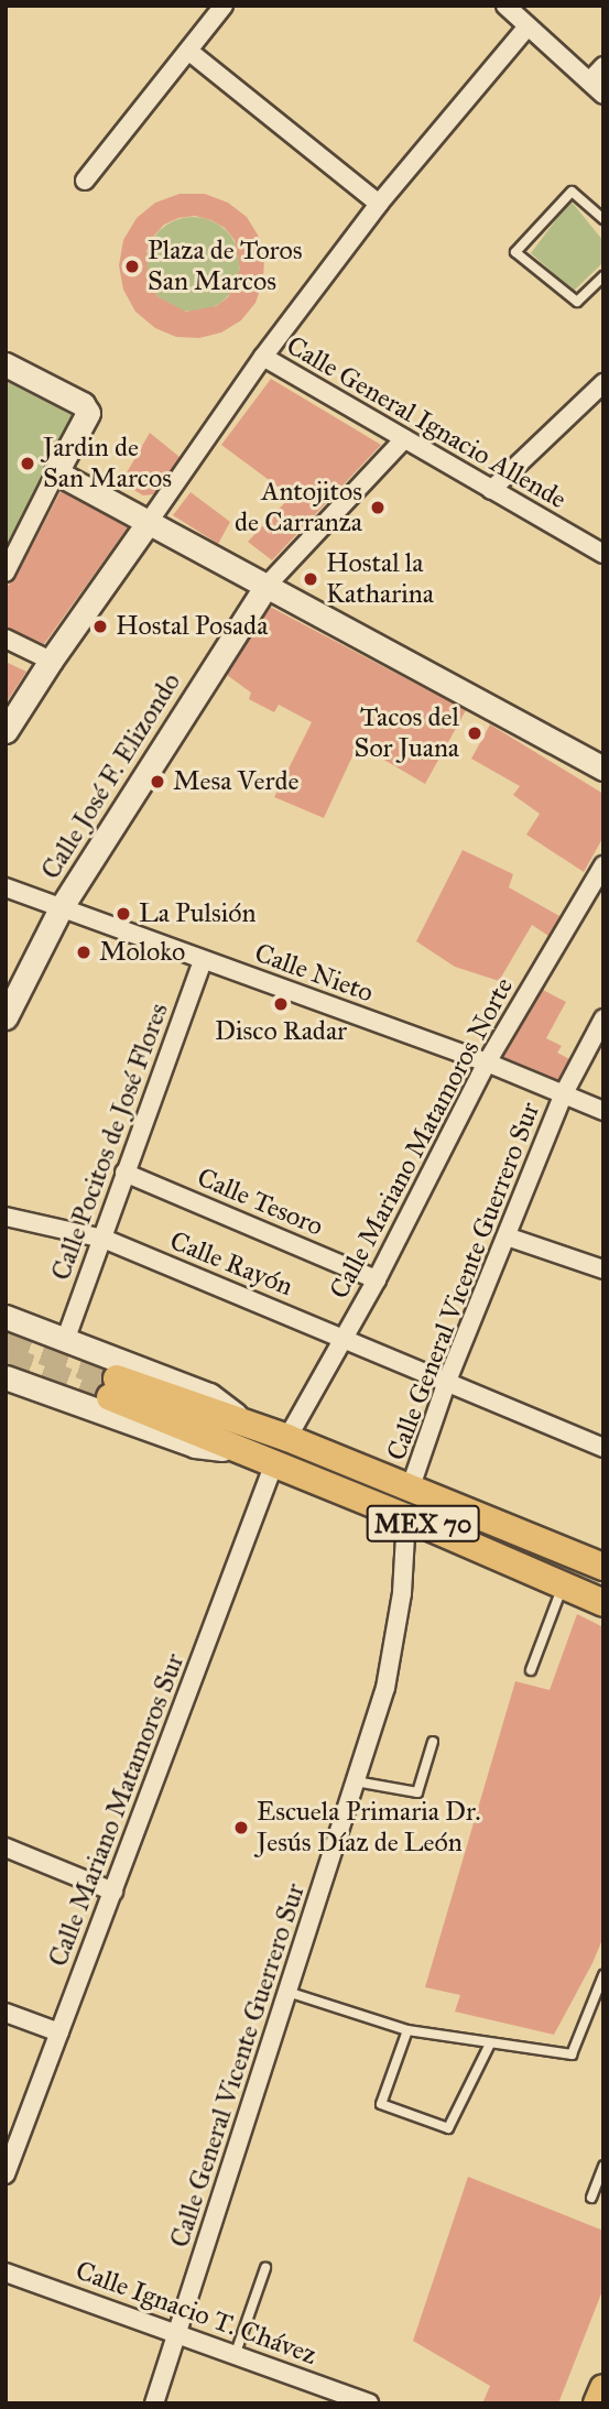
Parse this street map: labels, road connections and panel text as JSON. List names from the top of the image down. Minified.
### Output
{"streets":{"main road":["MEX 70"],"street":["Calle General Ignacio Allende","Calle José F. Elizondo","Calle Nieto","Calle Mariano Matamoros Norte","Calle Pocitos de José Flores","Calle Tesoro","Calle Rayón","Calle General Vicente Guerrero Sur","Calle Mariano Matamoros Sur","Calle Ignacio T. Chávez"]},"crossings":[["Calle General Ignacio Allende","Calle José F. Elizondo"],["Calle José F. Elizondo","Calle Nieto"],["Calle Nieto","Calle Mariano Matamoros Norte"],["Calle Nieto","Calle Pocitos de José Flores"],["Calle Nieto","Calle General Vicente Guerrero Sur"],["Calle Mariano Matamoros Norte","Calle Tesoro"],["Calle Mariano Matamoros Norte","Calle Rayón"],["Calle Mariano Matamoros Norte","MEX 70"],["Calle Pocitos de José Flores","Calle Tesoro"],["Calle Pocitos de José Flores","Calle Rayón"],["Calle Pocitos de José Flores","MEX 70"],["Calle Rayón","Calle General Vicente Guerrero Sur"],["Calle General Vicente Guerrero Sur","MEX 70"],["Calle General Vicente Guerrero Sur","Calle Ignacio T. Chávez"],["MEX 70","Calle Mariano Matamoros Sur"]],"places":["Plaza de Toros San Marcos","Jardin de San Marcos","Antojitos de Carranza","Hostal la Katharina","Hostal Posada","Tacos del Sor Juana","Mesa Verde","La Pulsión","Moloko","Disco Radar","Escuela Primaria Dr. Jesús Díaz de León"]}
